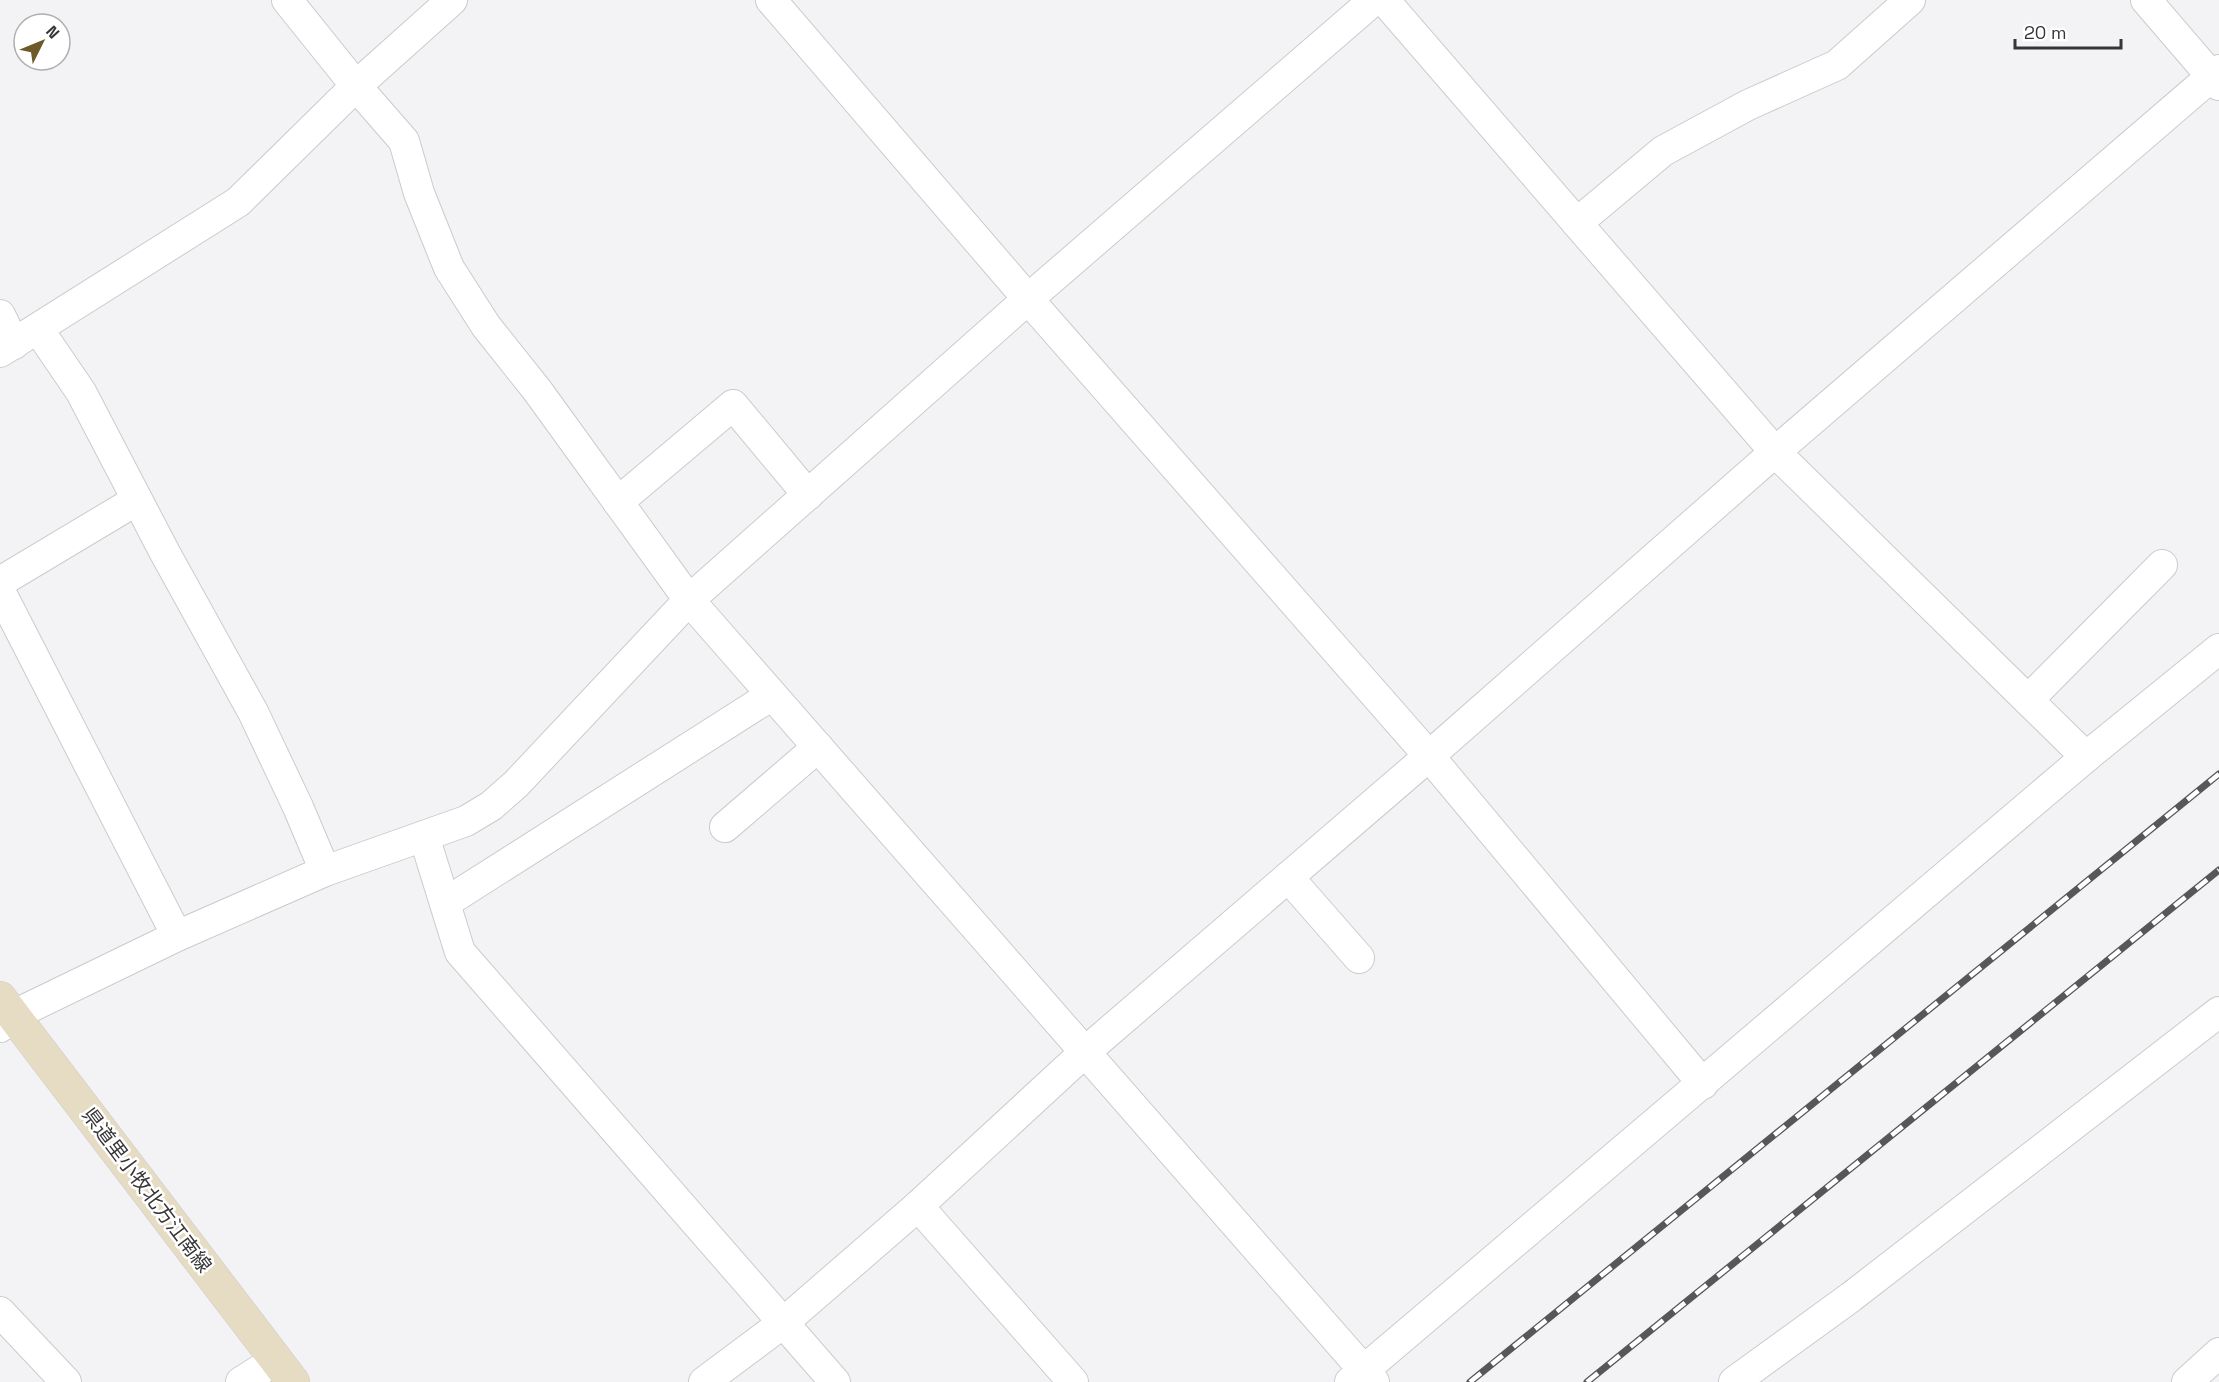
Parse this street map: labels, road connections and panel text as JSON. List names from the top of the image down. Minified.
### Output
{"streets":{"main road":["県道里小牧北方江南線"]},"scale_bar":"20 m","north":"top right"}
